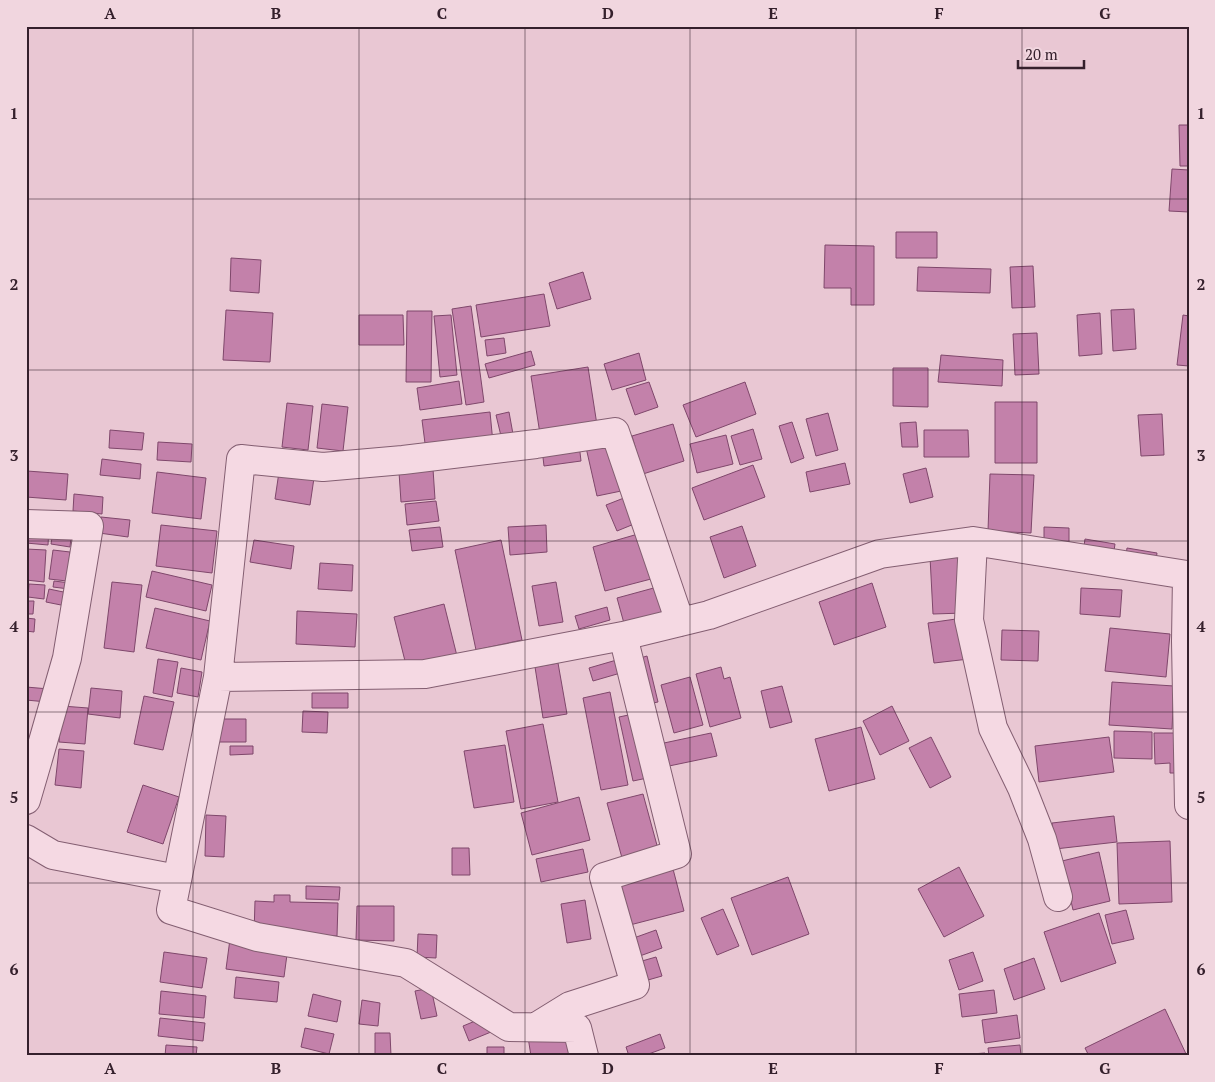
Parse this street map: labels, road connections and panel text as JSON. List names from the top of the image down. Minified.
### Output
{"scale_bar":"20 m","grid":{"columns":["A","B","C","D","E","F","G"],"rows":["1","2","3","4","5","6"]}}
